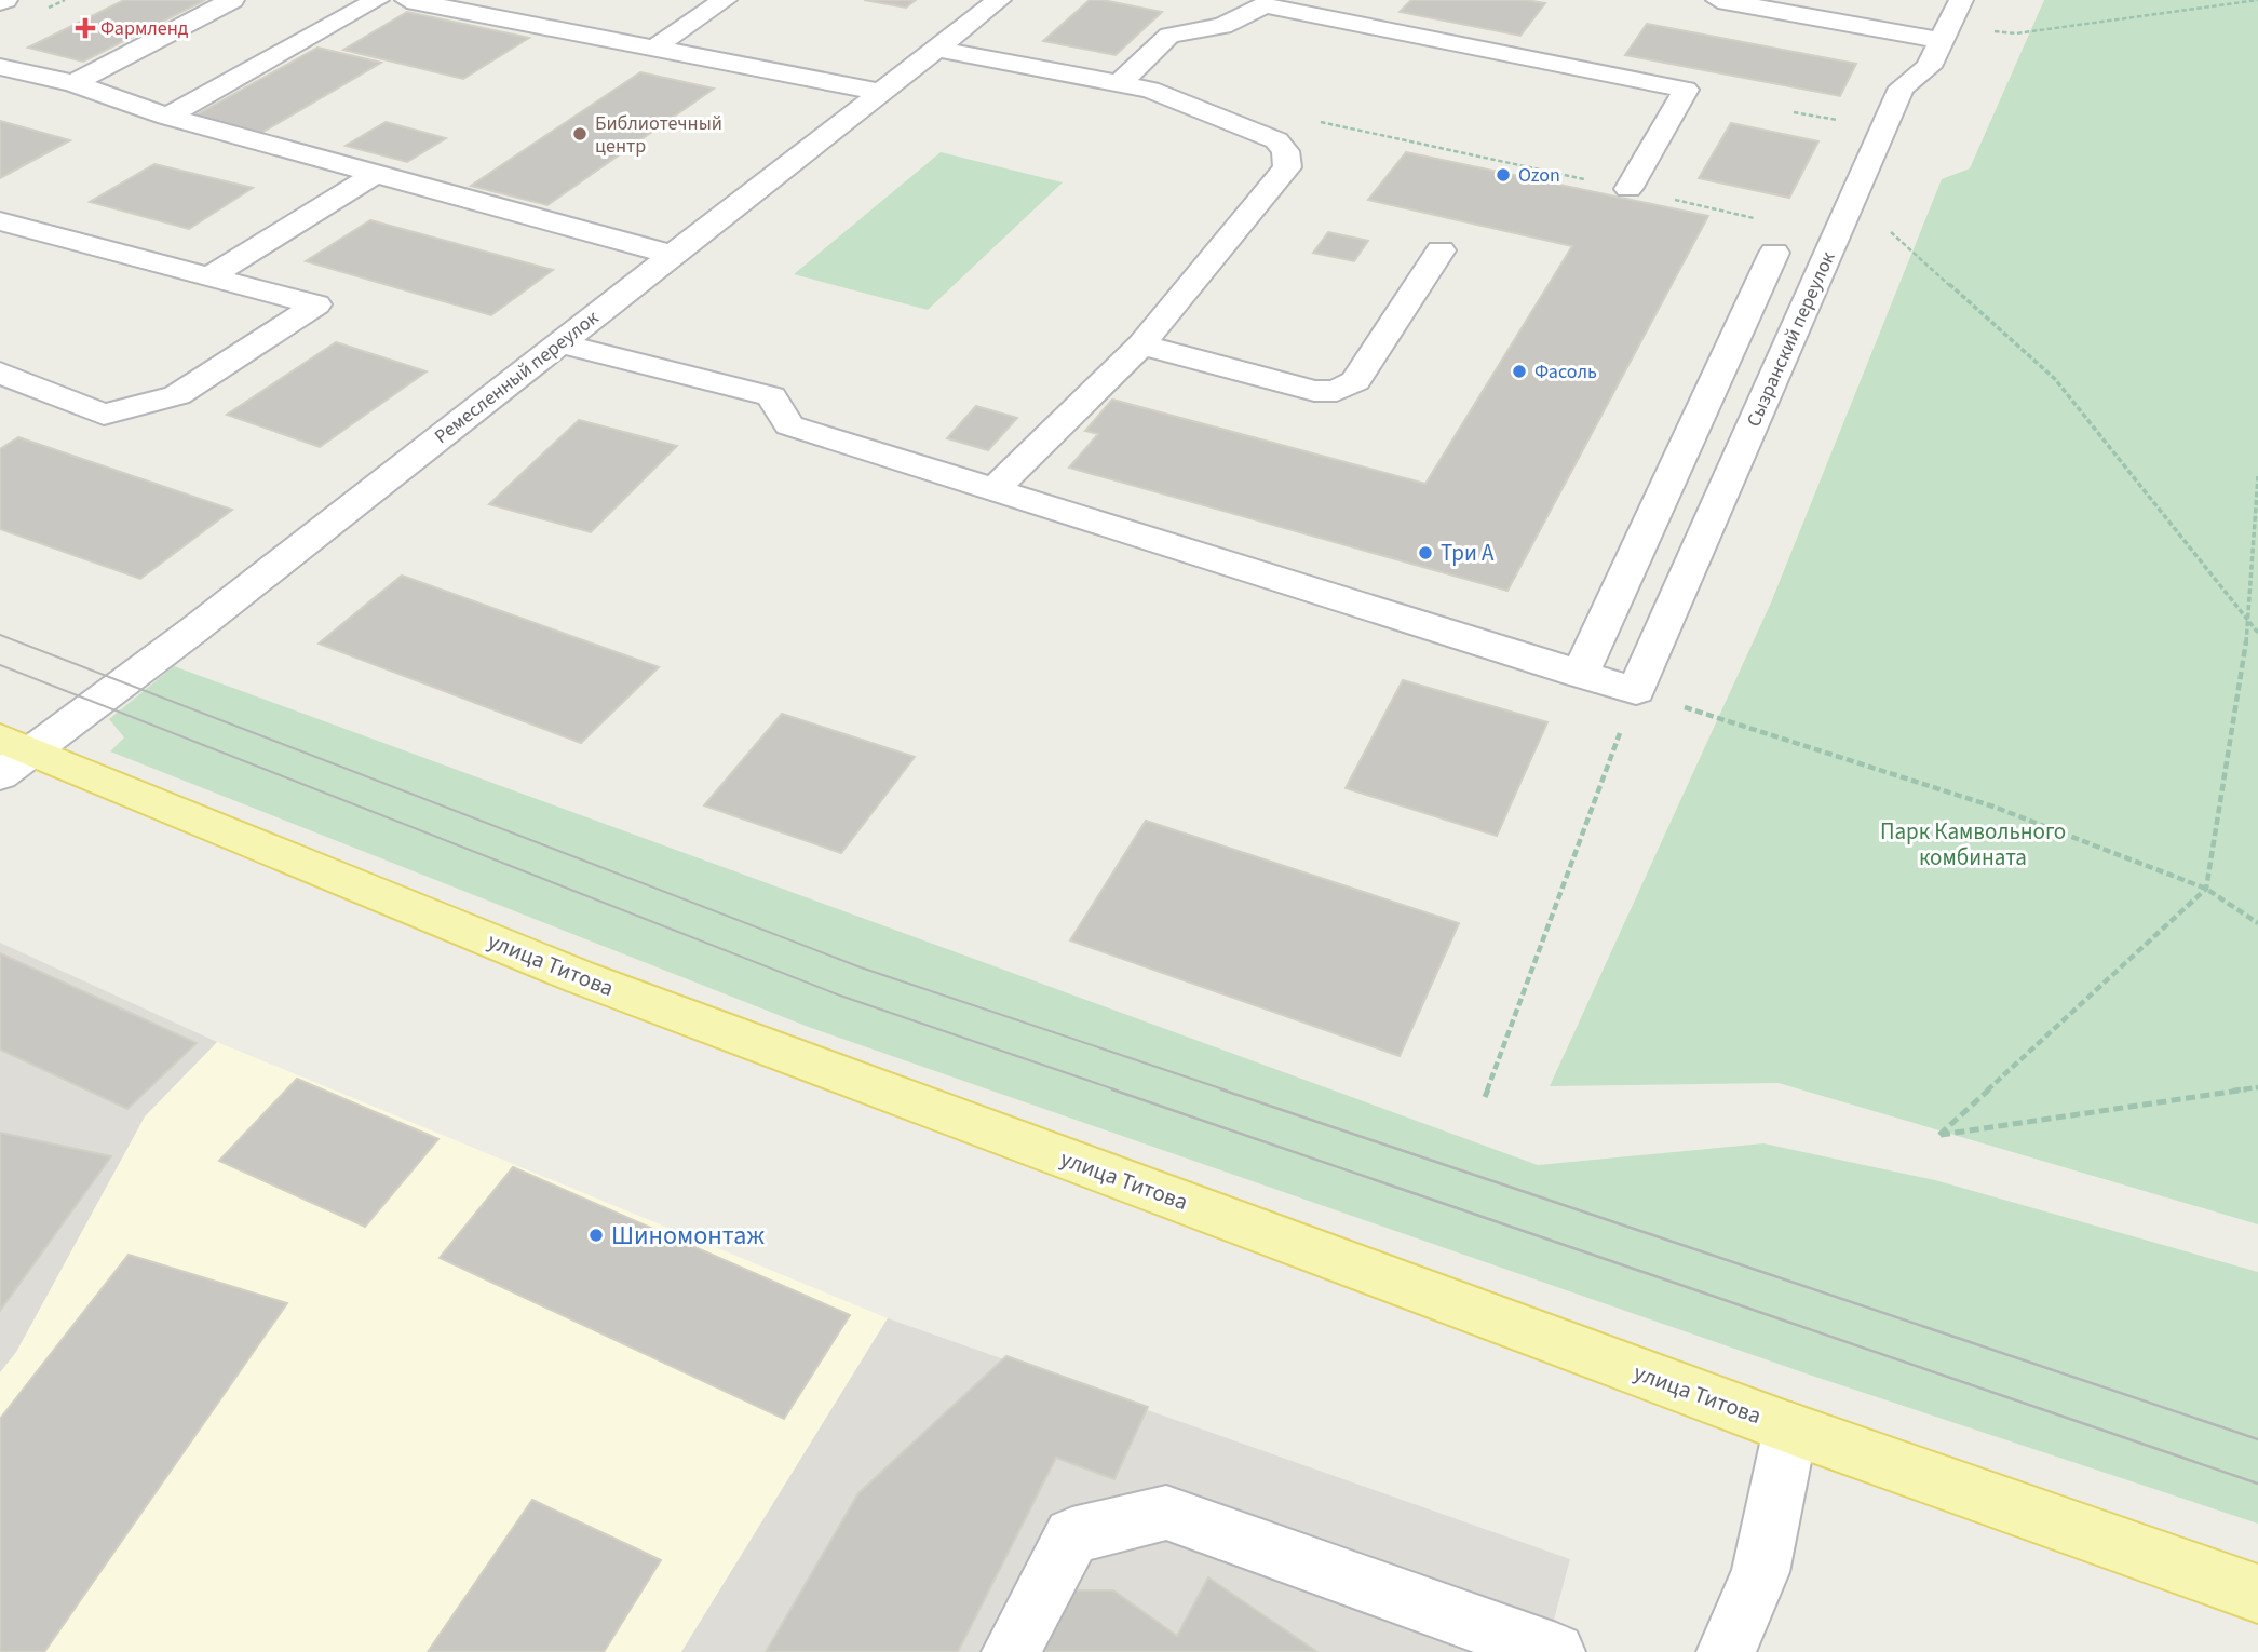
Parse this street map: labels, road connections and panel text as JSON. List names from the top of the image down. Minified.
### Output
{"streets":{"main road":["улица Титова"],"street":["Сызранский переулок","Ремесленный переулок"]},"crossings":[["Ремесленный переулок","улица Титова"]],"parks":["Парк Камвольного комбината"],"places":{"health":["Фармленд"],"other":["Библиотечный центр","Ozon","Фасоль","Три А","Шиномонтаж"]}}
